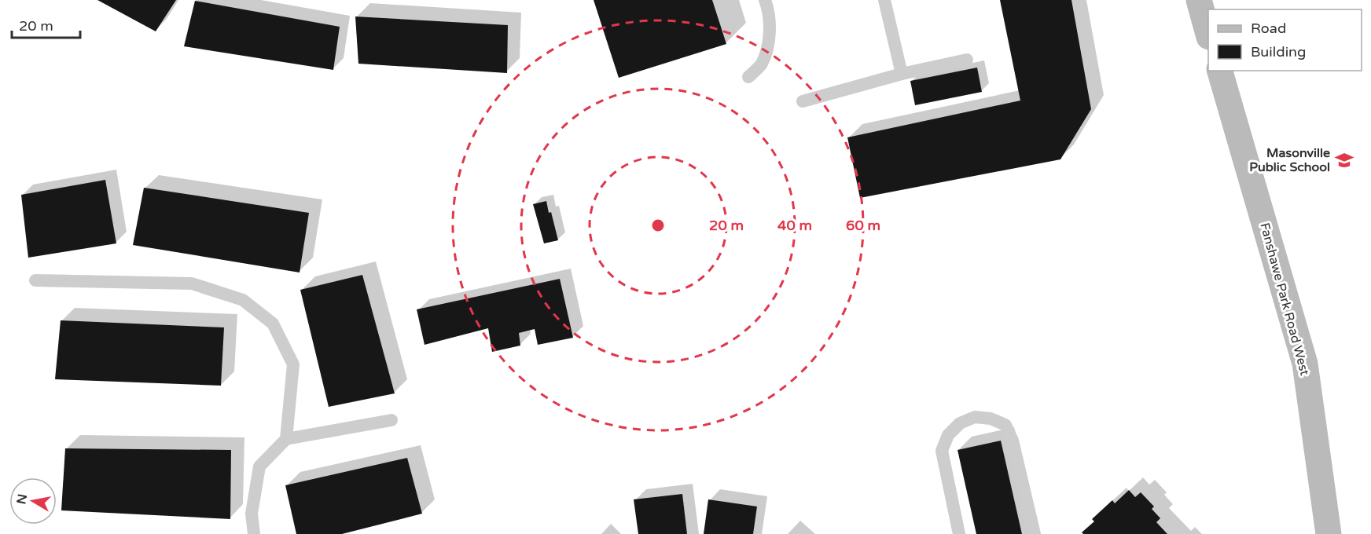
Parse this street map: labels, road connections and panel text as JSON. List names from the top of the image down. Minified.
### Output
{"streets":{"main road":["Fanshawe Park Road West"]},"places":{"school or university":["Masonville Public School"]},"legend":["Road","Building"],"scale_bar":"20 m","north":"left","rings":["20 m","40 m","60 m"]}
